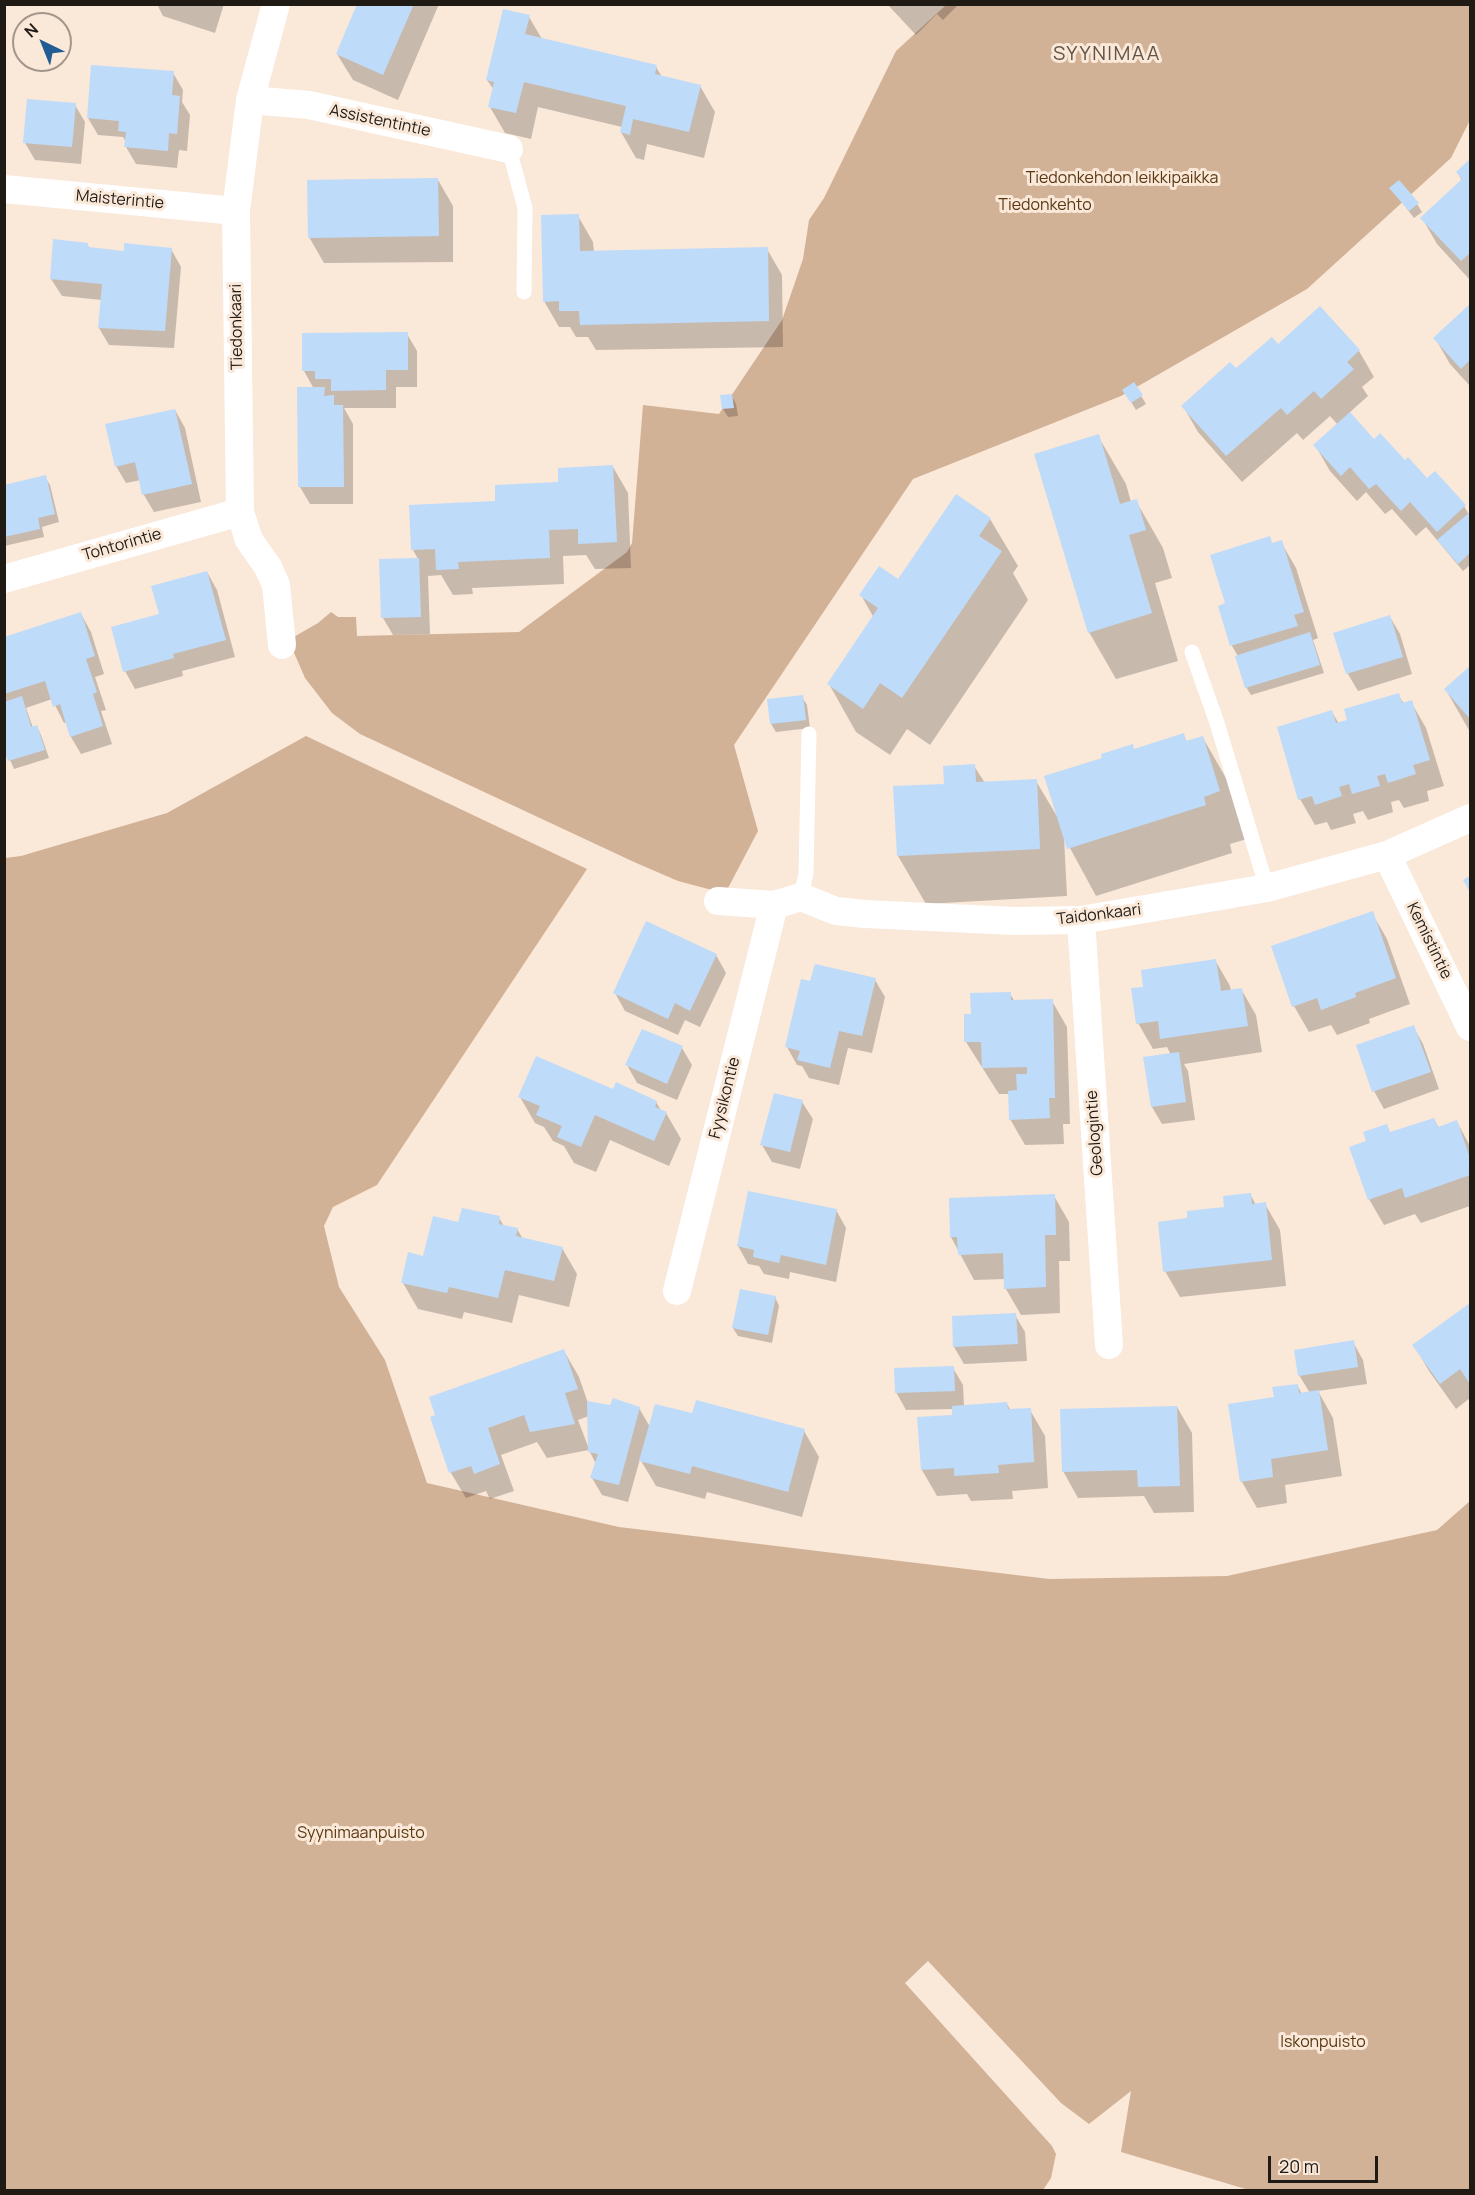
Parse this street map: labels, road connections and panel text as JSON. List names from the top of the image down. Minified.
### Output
{"streets":{"street":["Assistentintie","Maisterintie","Tiedonkaari","Tohtorintie","Taidonkaari","Kemistintie","Fyysikontie","Geologintie"]},"crossings":[["Assistentintie","Tiedonkaari"],["Maisterintie","Tiedonkaari"],["Tiedonkaari","Tohtorintie"],["Taidonkaari","Kemistintie"],["Taidonkaari","Geologintie"]],"districts":["SYYNIMAA"],"parks":["Tiedonkehdon leikkipaikka","Tiedonkehto","Syynimaanpuisto","Iskonpuisto"],"scale_bar":"20 m","north":"top left"}
